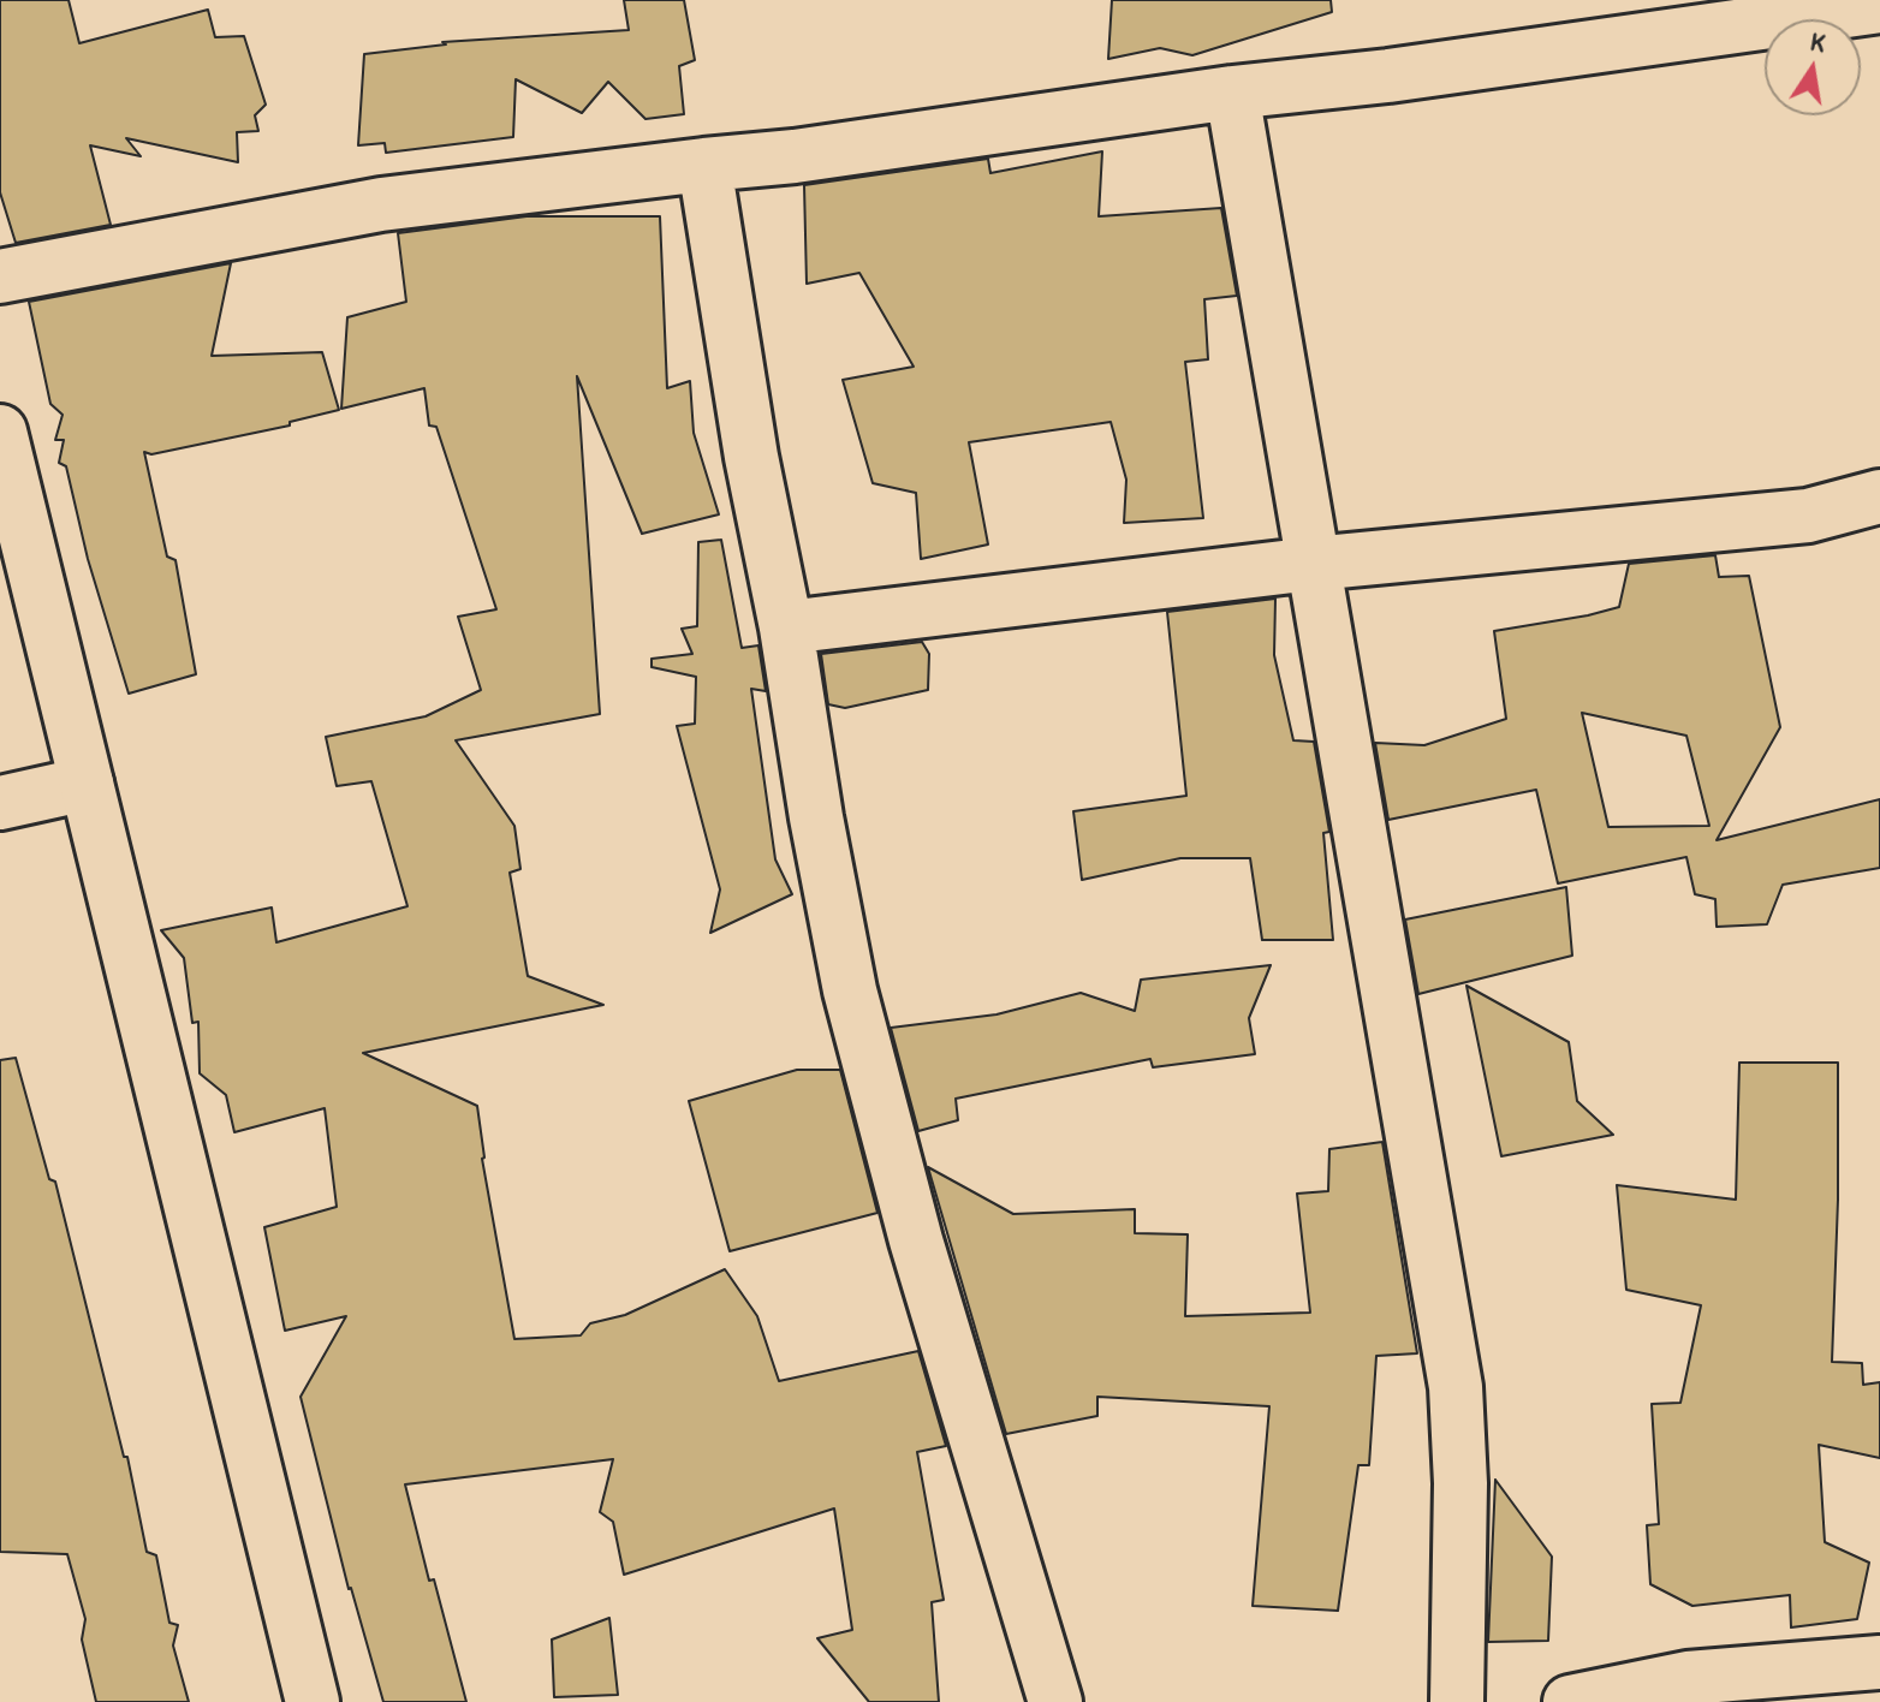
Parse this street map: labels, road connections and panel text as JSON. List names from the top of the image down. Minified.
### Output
{"north":"top"}
